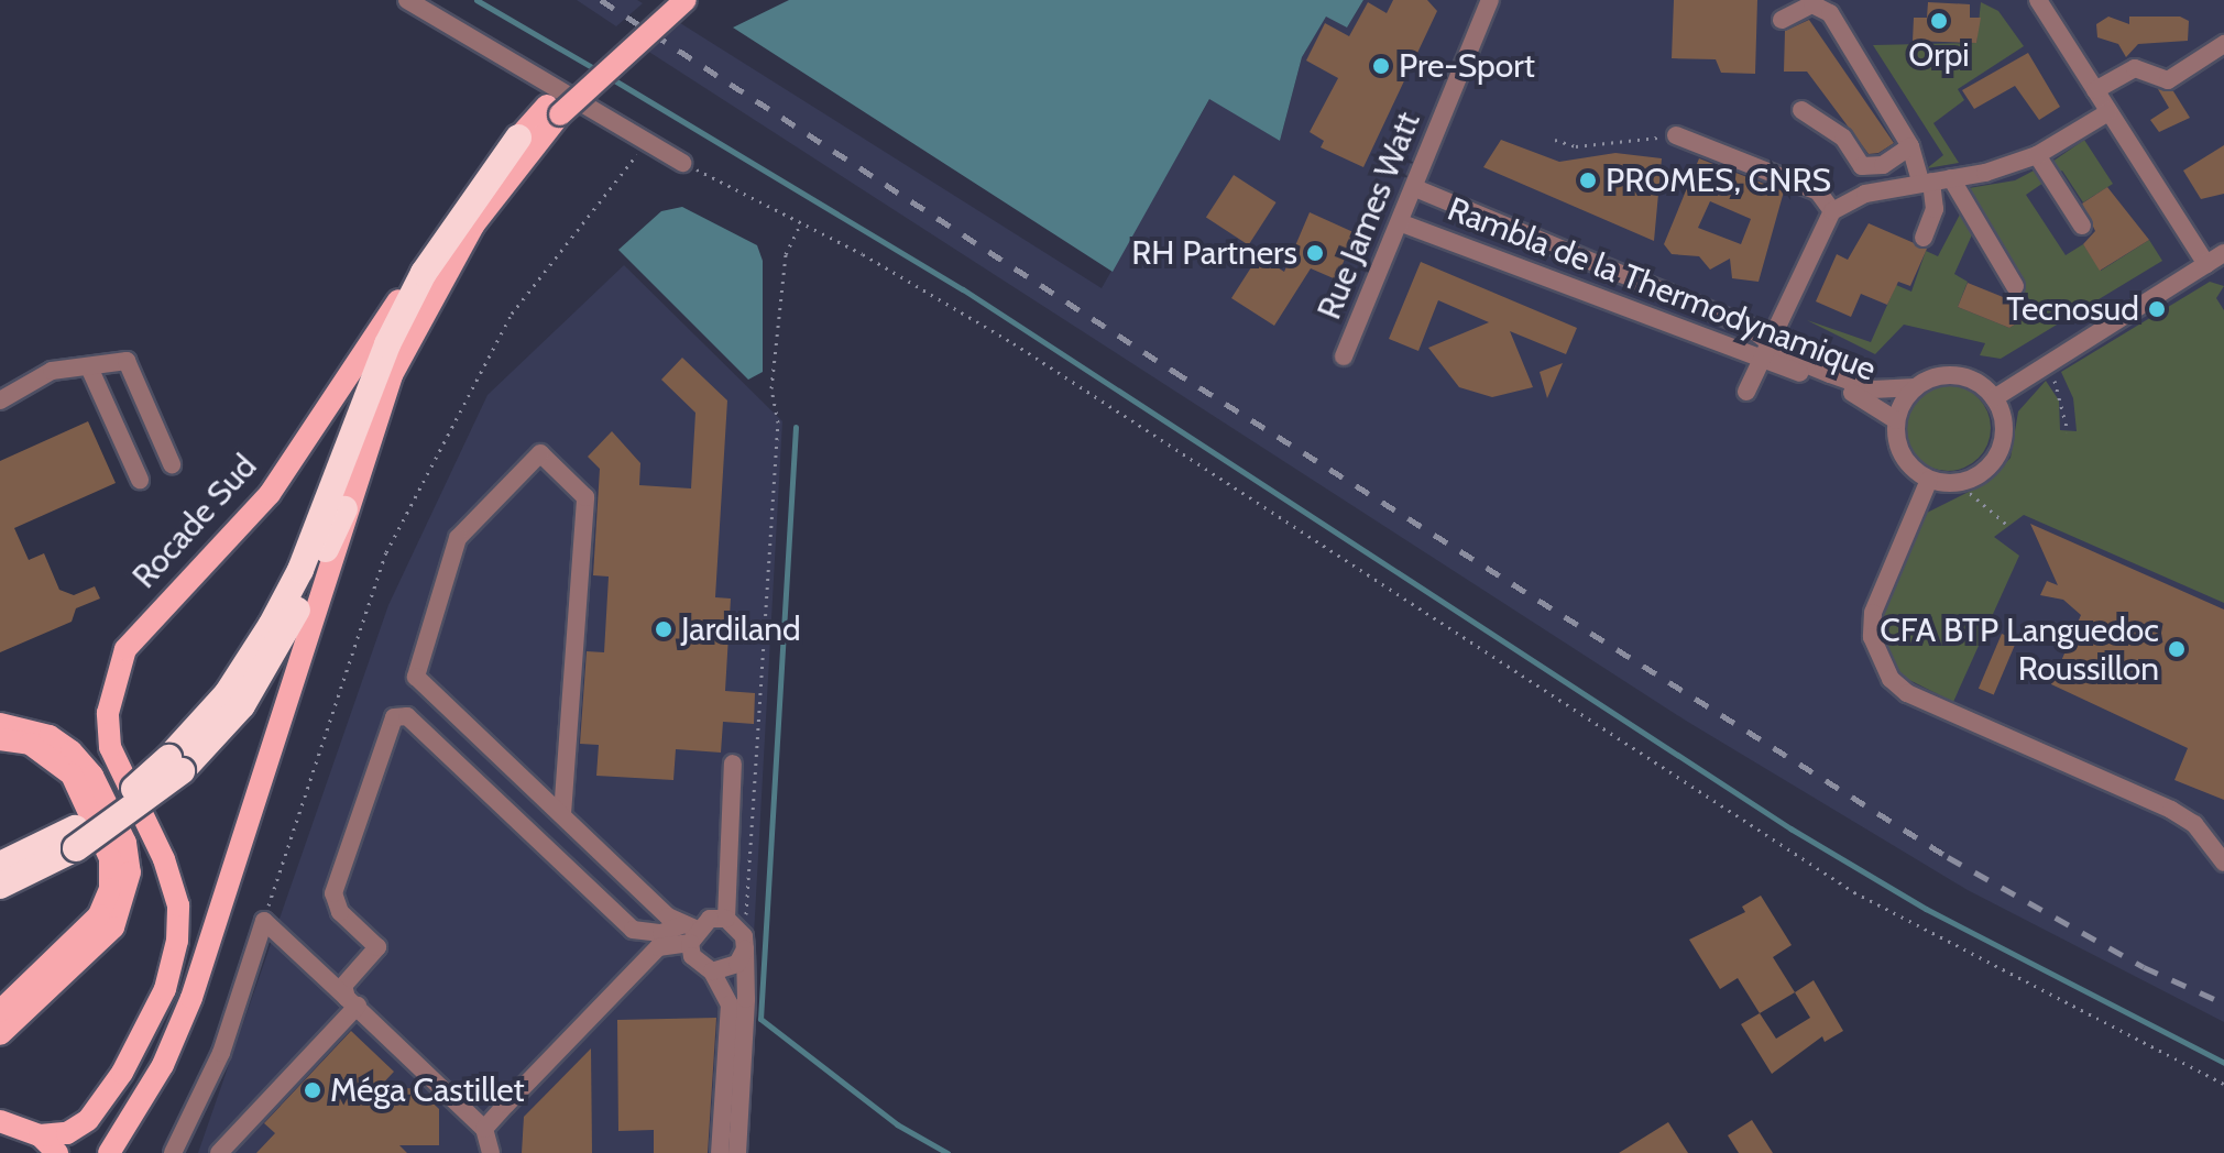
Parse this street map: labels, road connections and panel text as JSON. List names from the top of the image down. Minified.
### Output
{"streets":{"main road":["Rocade Sud"],"street":["Rue James Watt","Rambla de la Thermodynamique"]},"crossings":[["Rue James Watt","Rambla de la Thermodynamique"]],"places":["Orpi","Pre-Sport","PROMES, CNRS","RH Partners","Tecnosud","Jardiland","CFA BTP Languedoc Roussillon","Méga Castillet"]}
